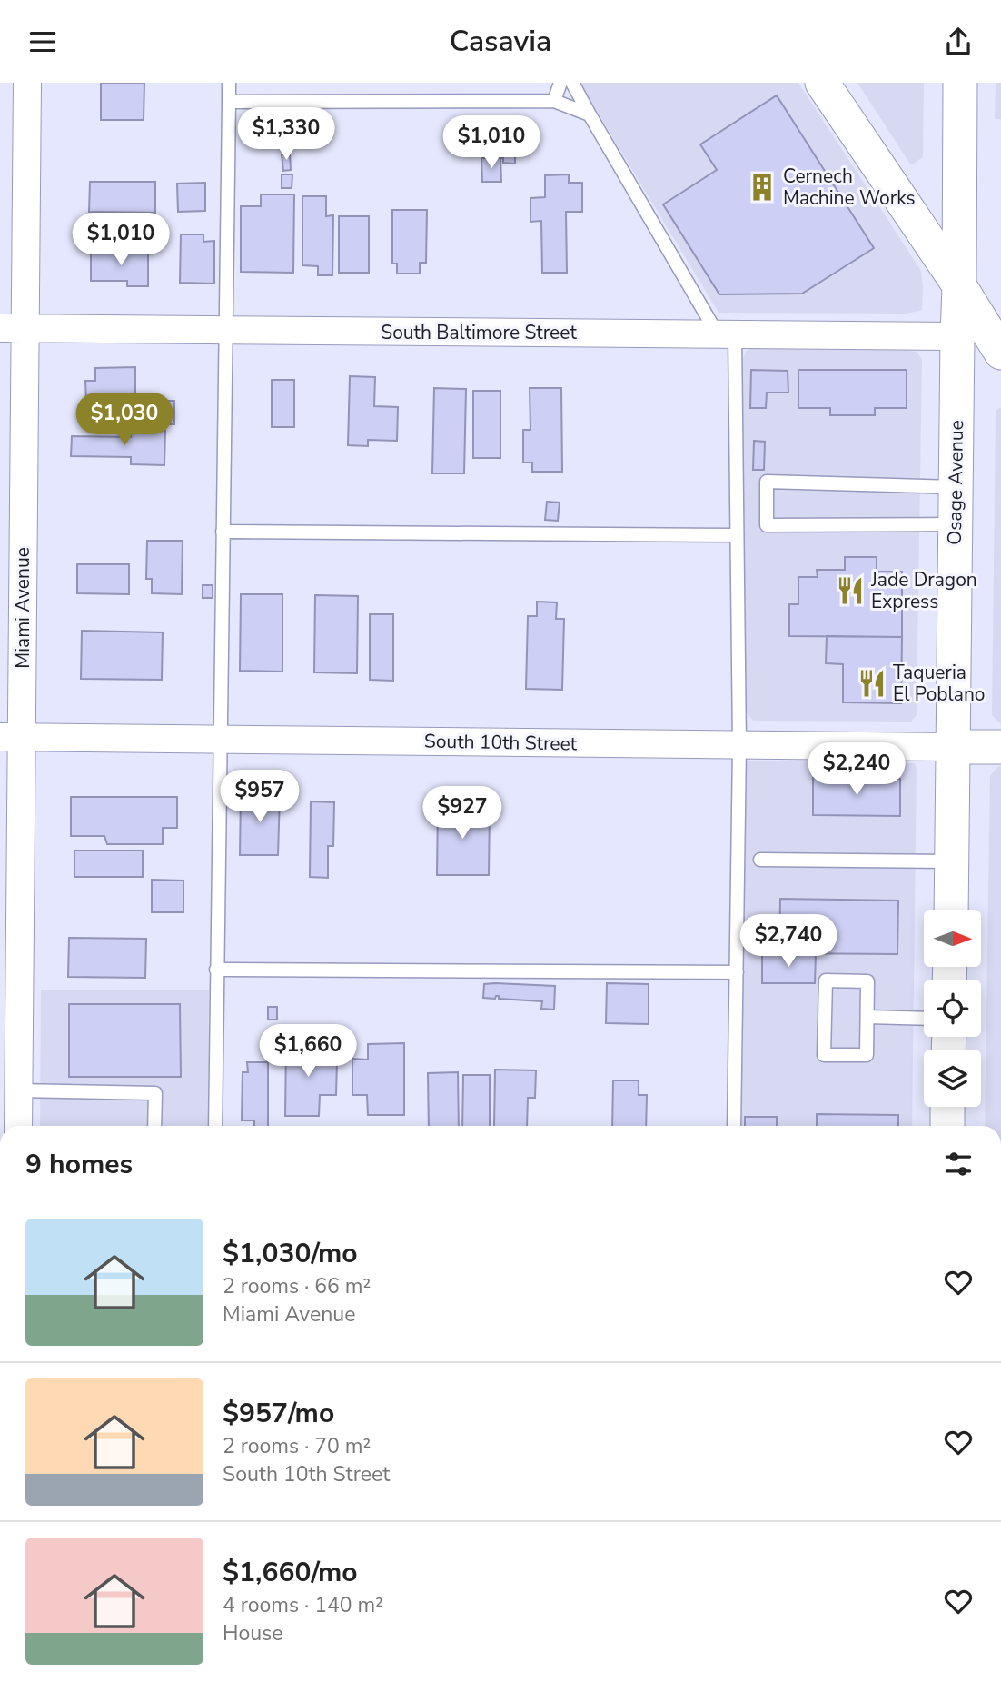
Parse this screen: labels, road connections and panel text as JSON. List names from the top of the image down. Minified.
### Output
{"streets":{"street":["South Baltimore Street","Osage Avenue","Miami Avenue","South 10th Street"]},"crossings":[["South Baltimore Street","Osage Avenue"],["South Baltimore Street","Miami Avenue"],["Osage Avenue","South 10th Street"],["Miami Avenue","South 10th Street"]],"places":{"building":["Cernech Machine Works"],"restaurant":["Jade Dragon Express","Taqueria El Poblano"]},"north":"right","page":{"header":"Casavia","price":["$1,330","$1,010","$1,010","$1,030","$2,240","$957","$927","$2,740","$1,660"],"heading":"9 homes","list":[{"name":"$1,030/mo","note":"2 rooms · 66 m² · Miami Avenue"},{"name":"$957/mo","note":"2 rooms · 70 m² · South 10th Street"},{"name":"$1,660/mo","note":"4 rooms · 140 m² · House"}]}}
